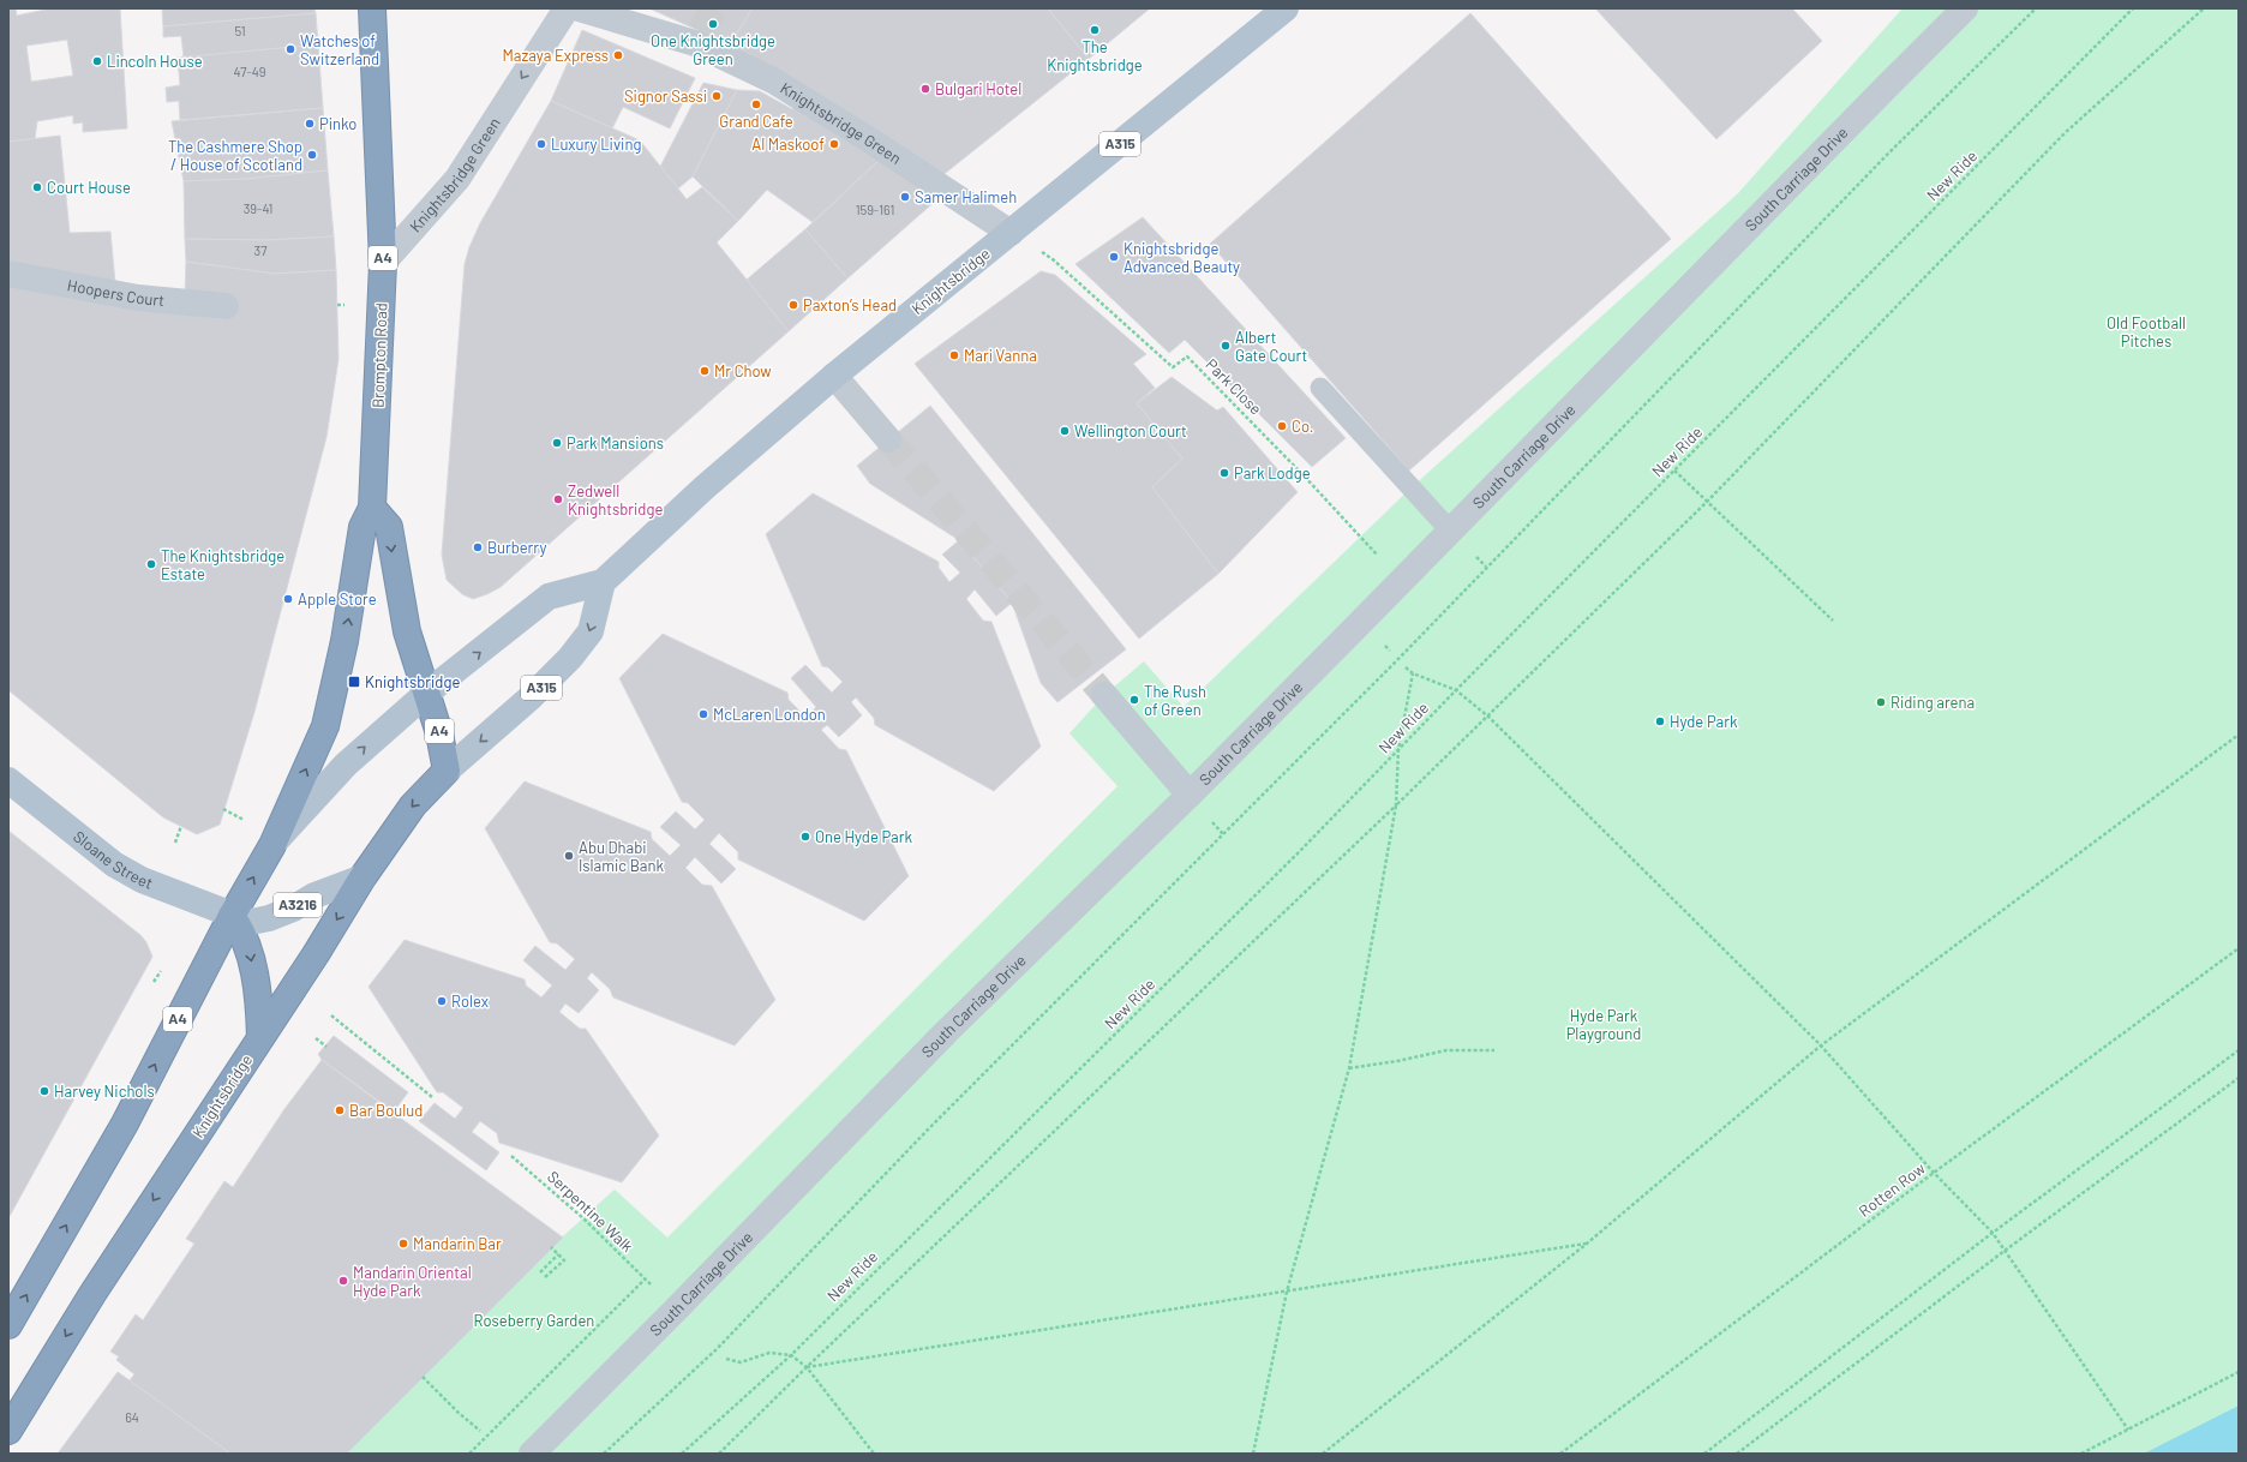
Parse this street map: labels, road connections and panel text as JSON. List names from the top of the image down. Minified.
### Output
{"streets":{"highway":["A4","Knightsbridge","Brompton Road"],"main road":["A315","Sloane Street","A3216"],"street":["Knightsbridge Green","South Carriage Drive","Hoopers Court"],"path":["New Ride","Park Close","Rotten Row","Serpentine Walk"]},"crossings":[["Knightsbridge Green","Knightsbridge"],["Knightsbridge Green","Brompton Road"],["Knightsbridge Green","Park Close"],["South Carriage Drive","Park Close"],["A4","Knightsbridge"],["A4","Brompton Road"],["Knightsbridge","Brompton Road"],["Knightsbridge","Park Close"],["Knightsbridge","Sloane Street"],["Knightsbridge","A3216"],["Sloane Street","A3216"]],"one_way":["Knightsbridge Green"],"parks":["Old Football Pitches","Hyde Park Playground","Roseberry Garden"],"places":{"other":["One Knightsbridge Green","The Knightsbridge","Watches of Switzerland","Mazaya Express","Lincoln House","Bulgari Hotel","Signor Sassi","Grand Cafe","Pinko","Luxury Living","Al Maskoof","The Cashmere Shop / House of Scotland","Court House","Samer Halimeh","Knightsbridge Advanced Beauty","Paxton’s Head","Albert Gate Court","Mari Vanna","Mr Chow","Co.","Wellington Court","Park Mansions","Park Lodge","Zedwell Knightsbridge","Burberry","The Knightsbridge Estate","Apple Store","The Rush of Green","Riding arena","McLaren London","Hyde Park","One Hyde Park","Abu Dhabi Islamic Bank","Rolex","Harvey Nichols","Bar Boulud","Mandarin Bar","Mandarin Oriental Hyde Park"],"transit":["Knightsbridge"]},"house_numbers":["51","47-49","39-41","159-161","37","64"]}
